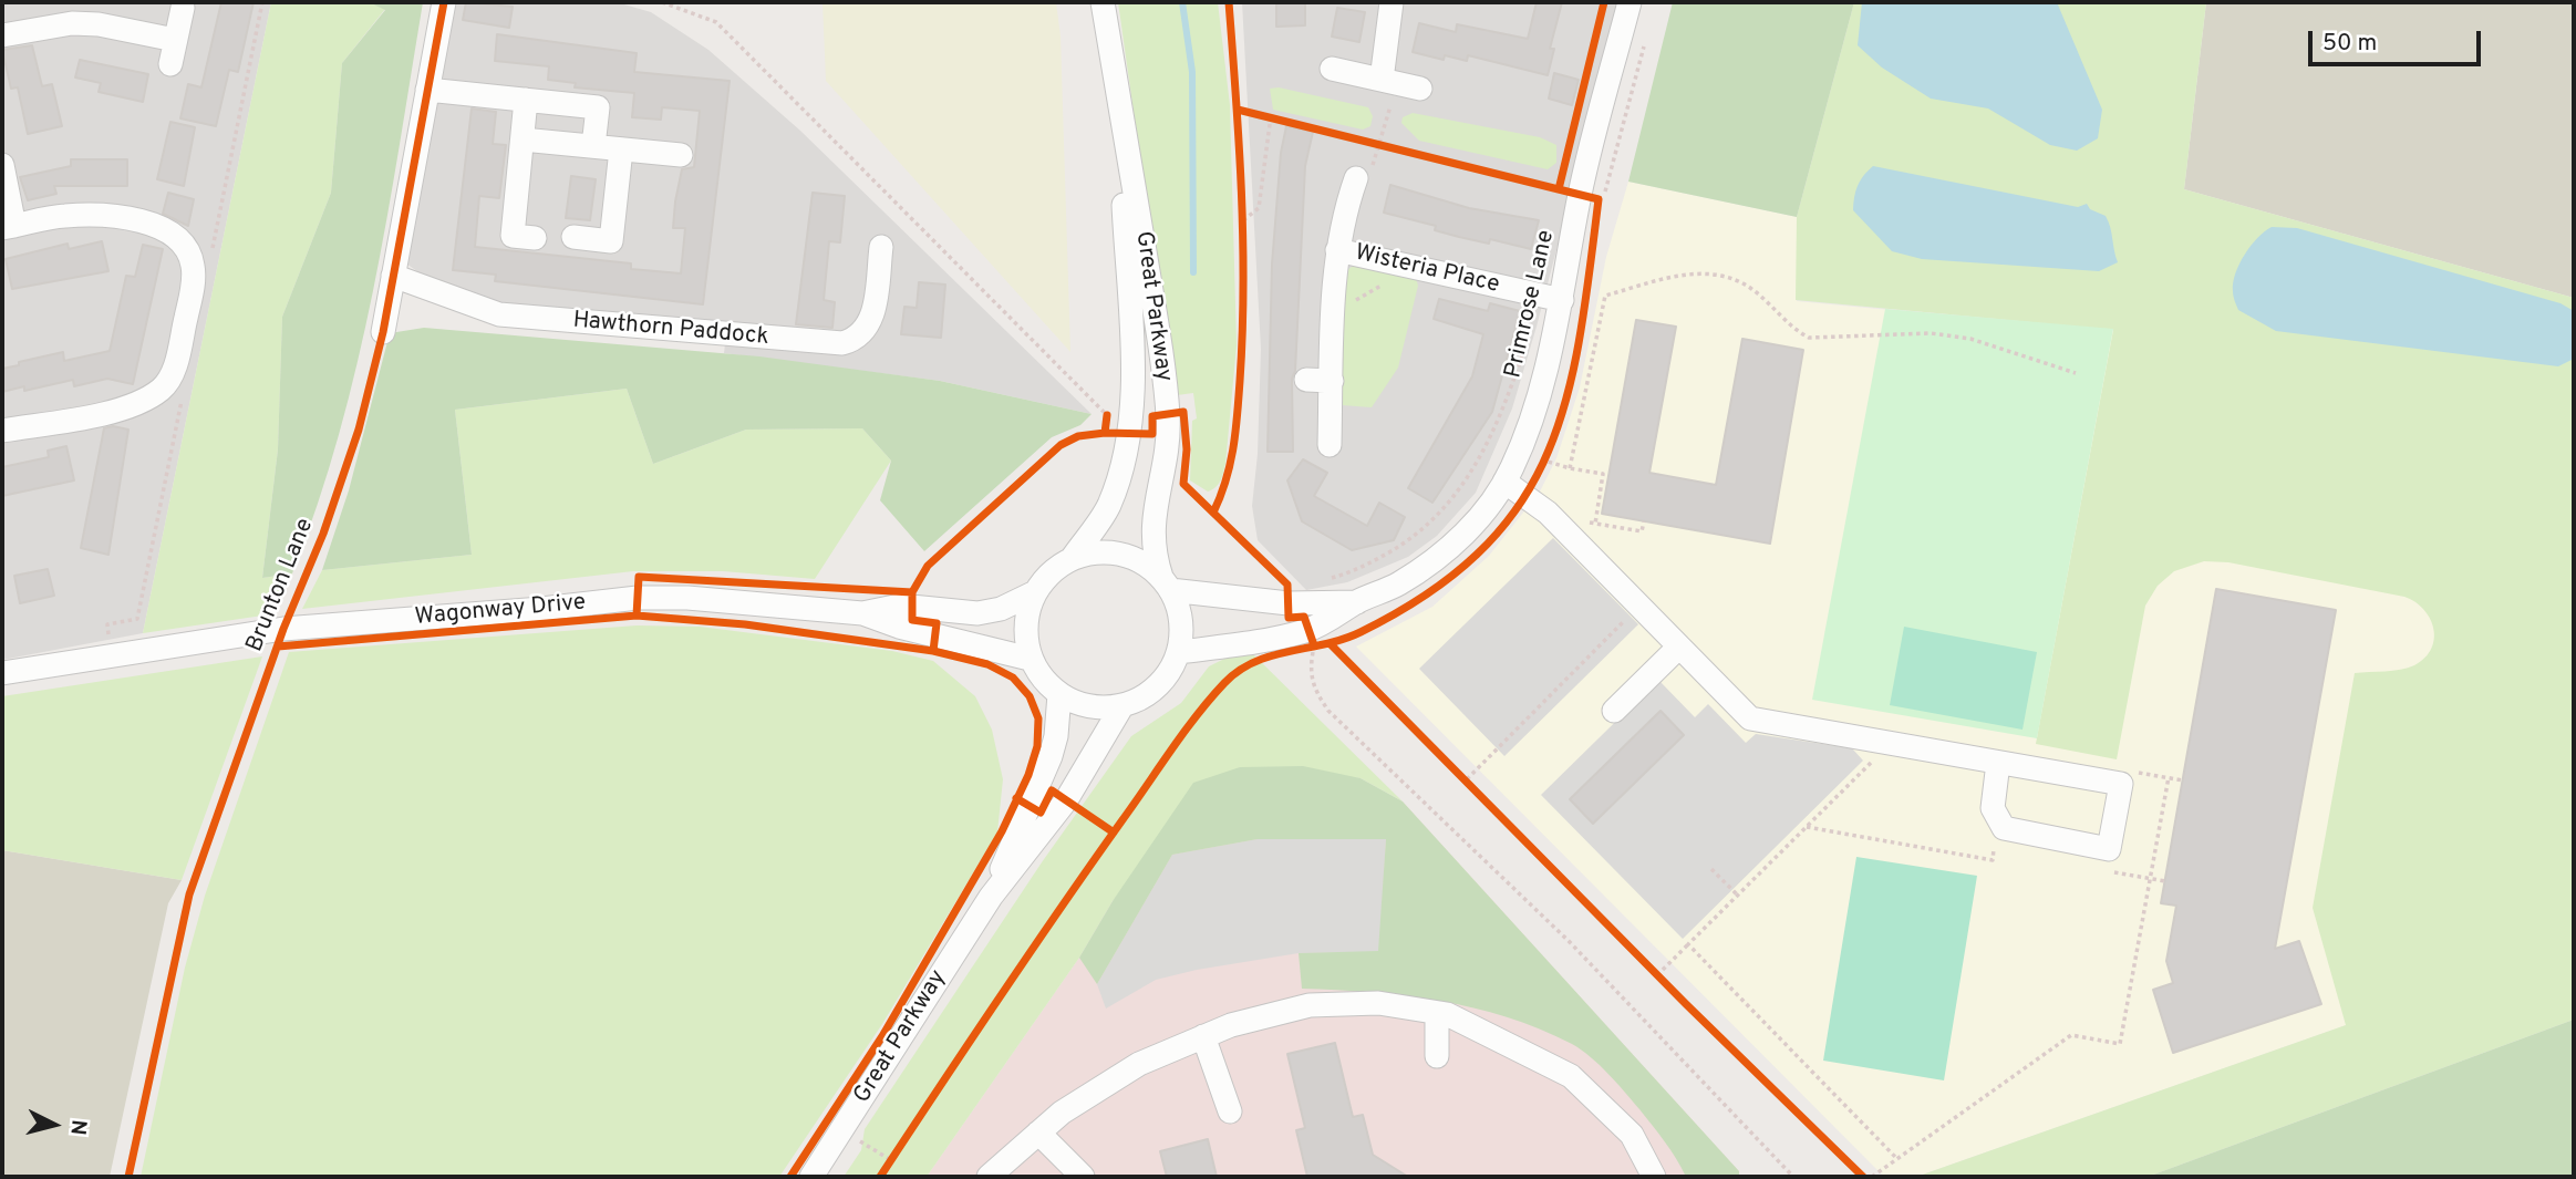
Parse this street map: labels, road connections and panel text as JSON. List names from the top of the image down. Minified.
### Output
{"streets":{"street":["Wisteria Place","Primrose Lane","Great Parkway","Hawthorn Paddock","Wagonway Drive"],"cycle path":["Brunton Lane"]},"crossings":[["Wisteria Place","Primrose Lane"],["Primrose Lane","Great Parkway"],["Primrose Lane","Wagonway Drive"],["Great Parkway","Wagonway Drive"]],"scale_bar":"50 m","north":"right"}
